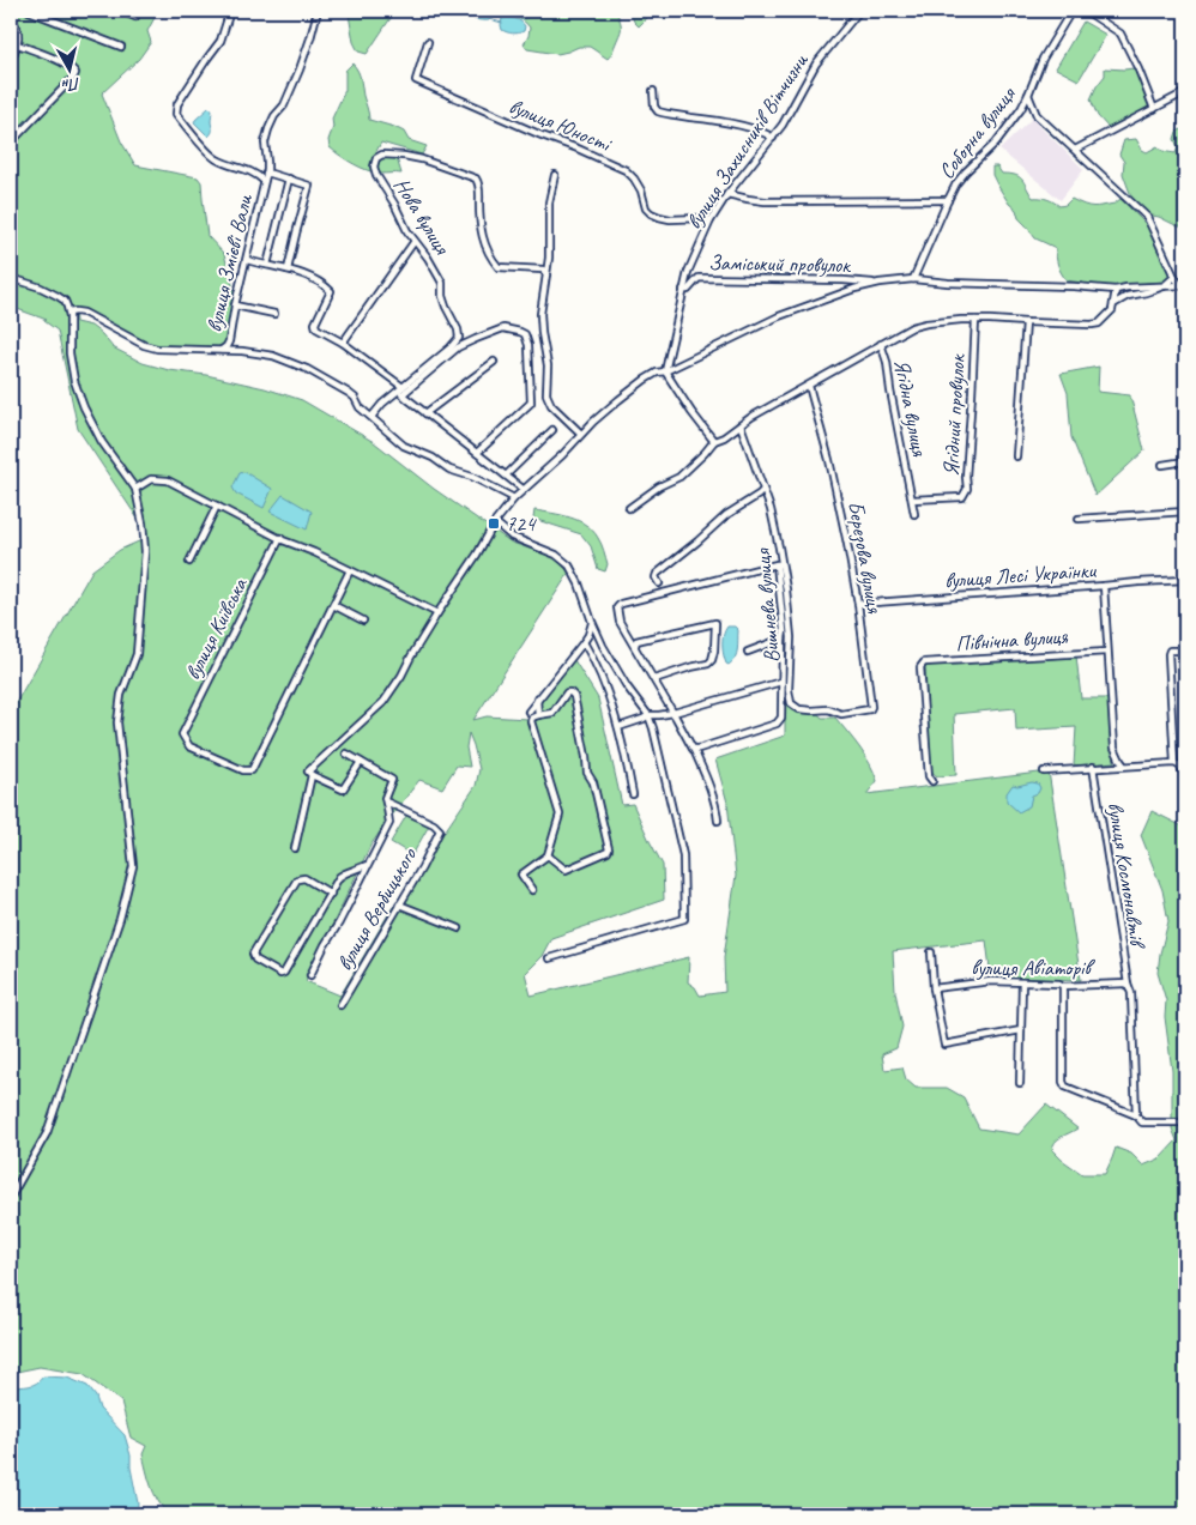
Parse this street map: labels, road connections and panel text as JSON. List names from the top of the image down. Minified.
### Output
{"streets":{"street":["вулиця Юності","Соборна вулиця","вулиця Захисників Вітчизни","Нова вулиця","вулиця Змієві Вали","Заміський провулок","Ягідна вулиця","Ягідний провулок","Березова вулиця","вулиця Лесі Українки","Вишнева вулиця","вулиця Київська","Північна вулиця","вулиця Космонавтів","вулиця Вербицького","вулиця Авіаторів"]},"crossings":[["вулиця Юності","вулиця Захисників Вітчизни"],["вулиця Захисників Вітчизни","Заміський провулок"],["Ягідна вулиця","Ягідний провулок"],["Березова вулиця","вулиця Лесі Українки"],["Березова вулиця","Вишнева вулиця"],["вулиця Космонавтів","вулиця Авіаторів"]],"places":{"transit":["724"]},"north":"bottom"}
